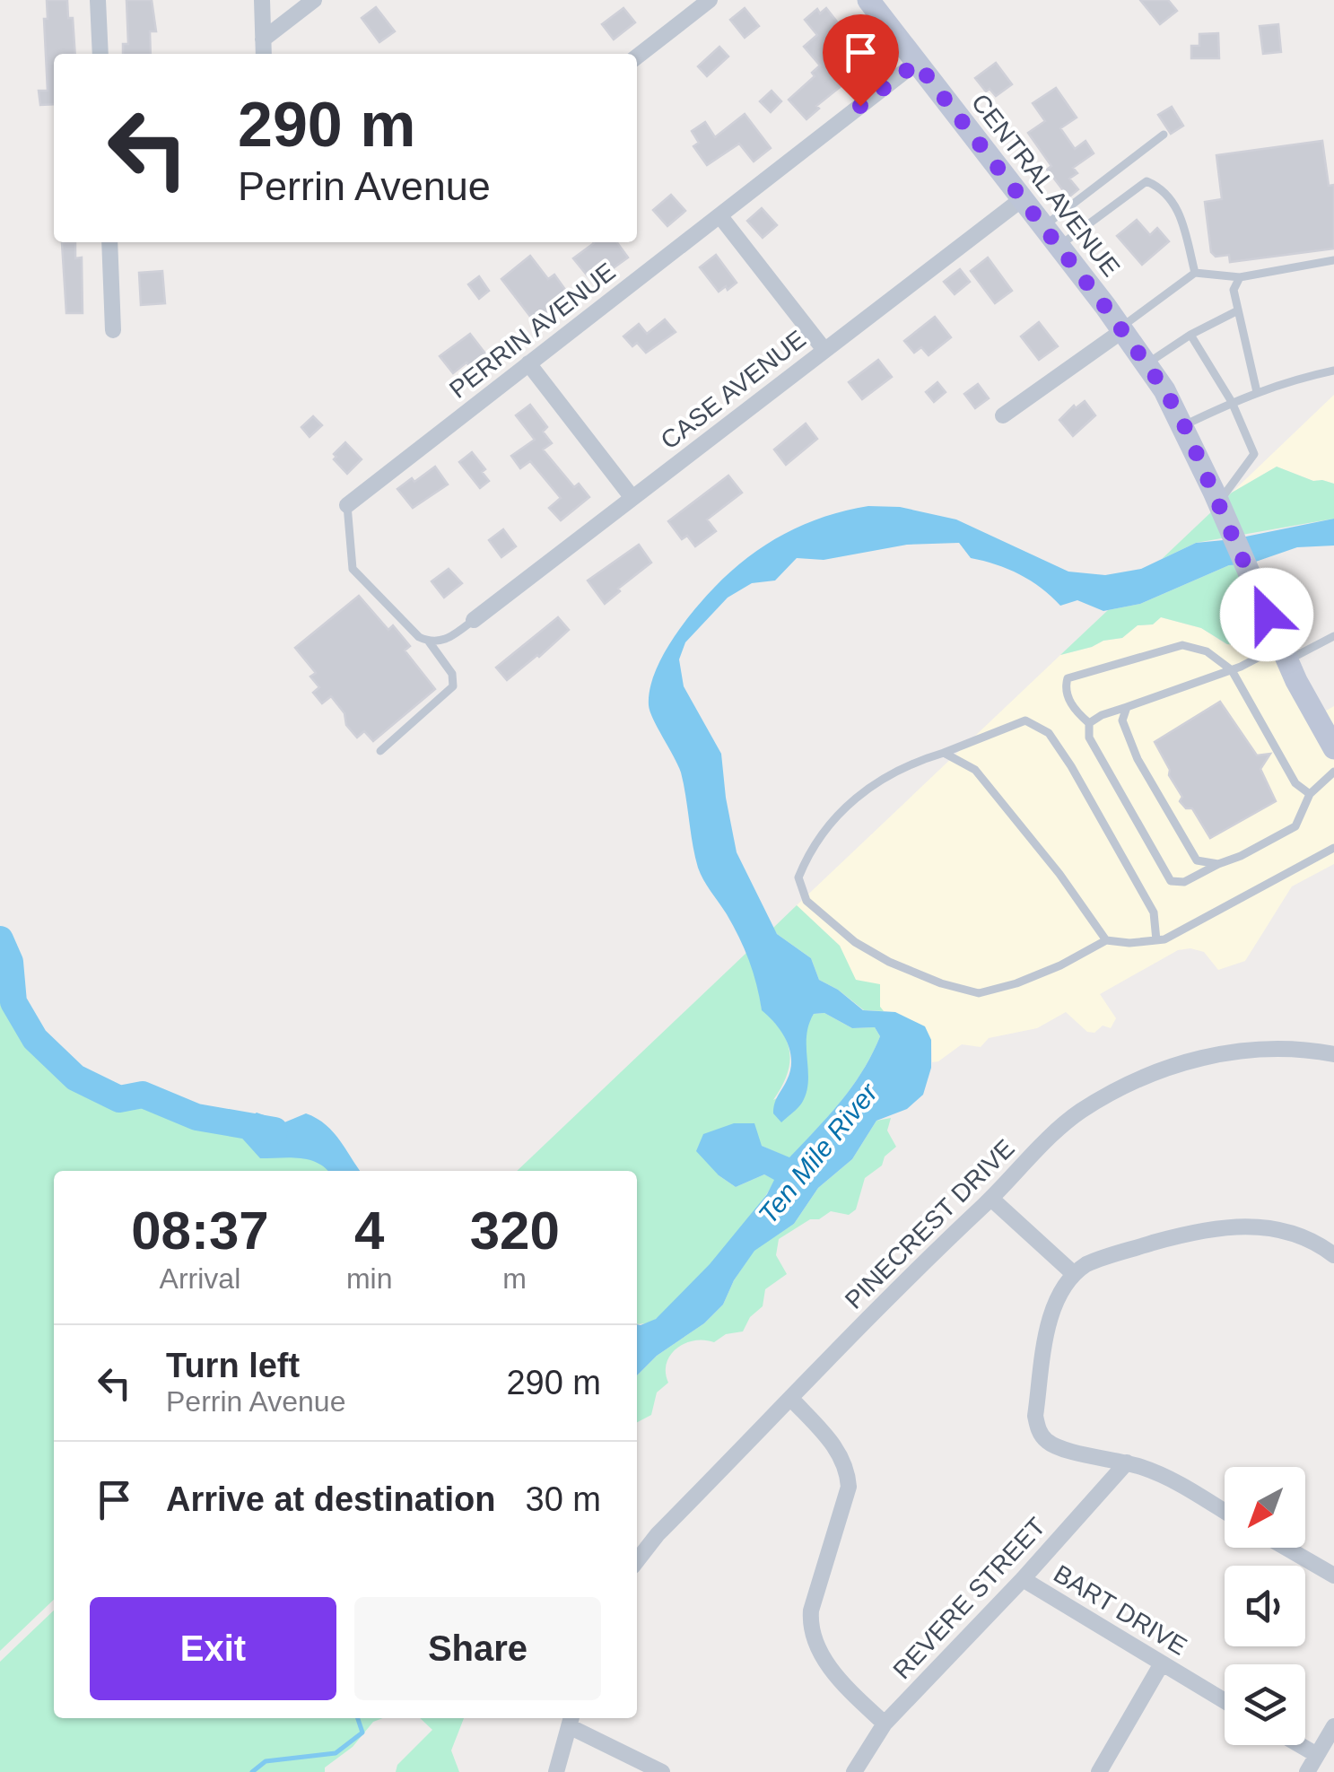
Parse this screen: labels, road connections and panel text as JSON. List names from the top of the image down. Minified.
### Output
{"streets":{"main road":["CENTRAL AVENUE"],"street":["PERRIN AVENUE","CASE AVENUE","PINECREST DRIVE","REVERE STREET","BART DRIVE"]},"crossings":[["CENTRAL AVENUE","PERRIN AVENUE"],["CENTRAL AVENUE","CASE AVENUE"],["REVERE STREET","BART DRIVE"]],"water":["Ten Mile River"],"north":"bottom left","page":{"turn":["290 m","Perrin Avenue"],"eta":["08:37","Arrival","4","min","320","m"],"list":[{"name":"Turn left","note":"Perrin Avenue","value":"290 m"},{"name":"Arrive at destination","value":"30 m"}],"buttons":["Exit","Share"]}}
